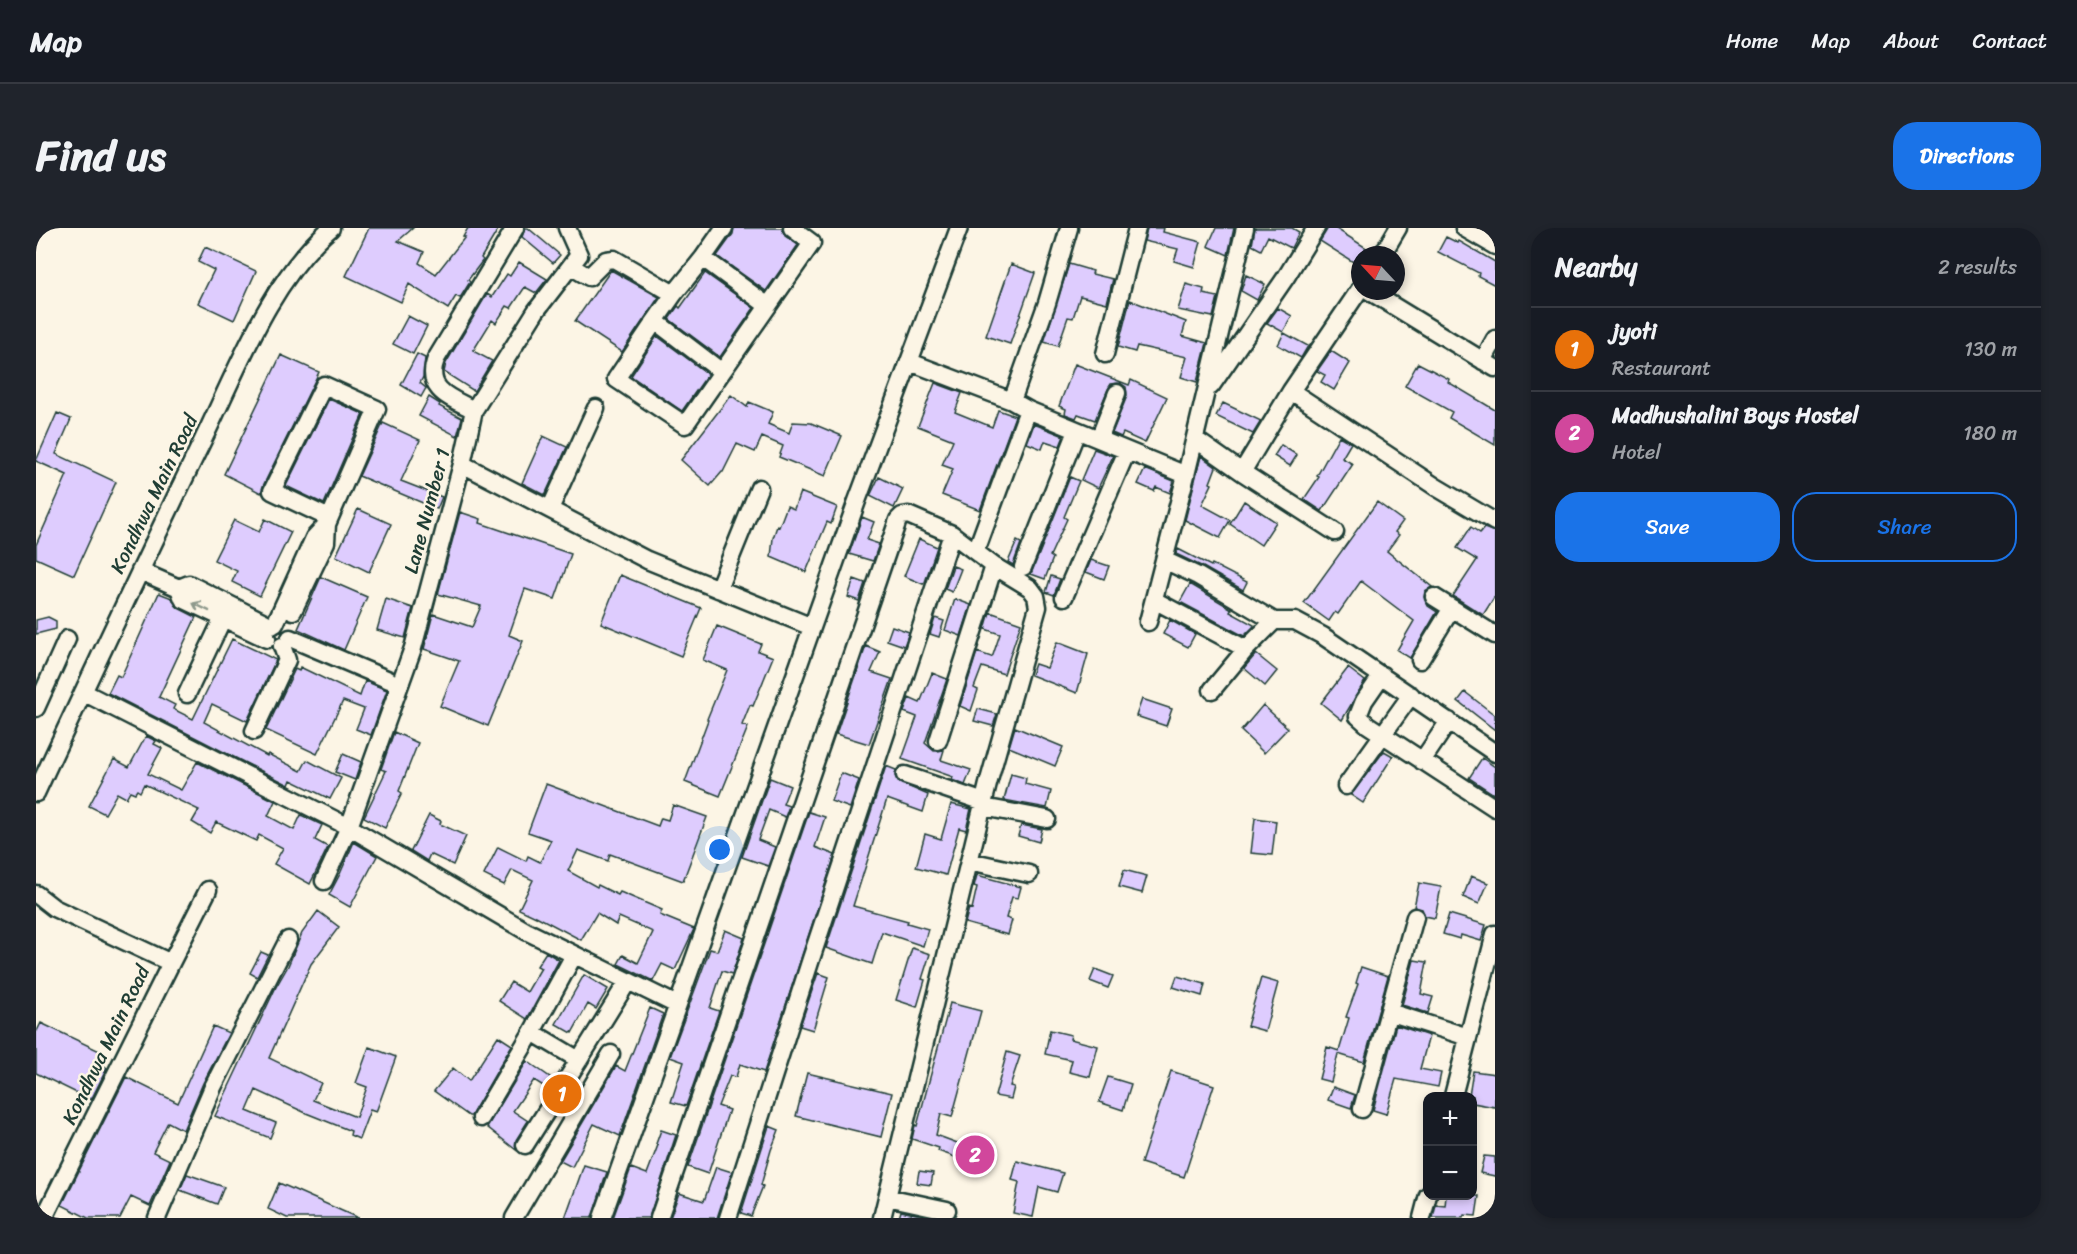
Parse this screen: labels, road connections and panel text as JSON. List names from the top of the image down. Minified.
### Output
{"streets":{"street":["Kondhwa Main Road","Lane Number 1"]},"north":"top left","page":{"header":"Map","nav":["Home","Map","About","Contact"],"title":"Find us","buttons":["Directions",["Save","Share"]],"heading":["Nearby","2 results"],"list":[{"mark":"1","name":"jyoti","note":"Restaurant","value":"130 m"},{"mark":"2","name":"Madhushalini Boys Hostel","note":"Hotel","value":"180 m"}],"pins":["1","2"],"map_buttons":["+","−"]}}
